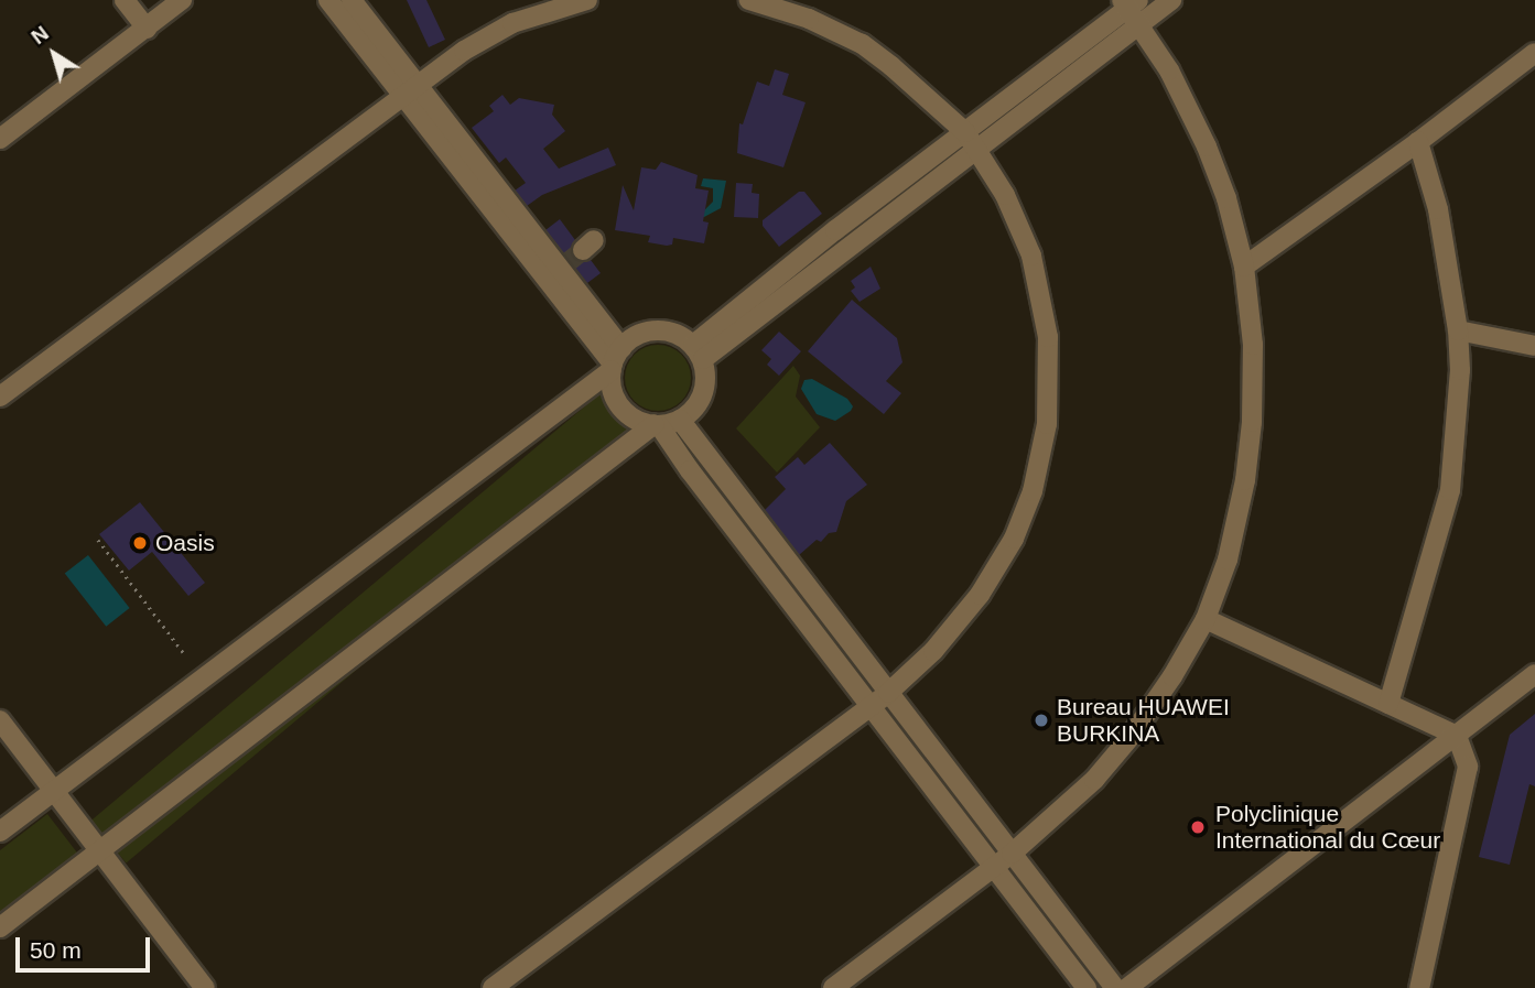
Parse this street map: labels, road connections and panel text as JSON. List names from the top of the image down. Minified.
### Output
{"places":["Oasis","Bureau HUAWEI BURKINA","Polyclinique International du Cœur"],"scale_bar":"50 m","north":"top left"}
